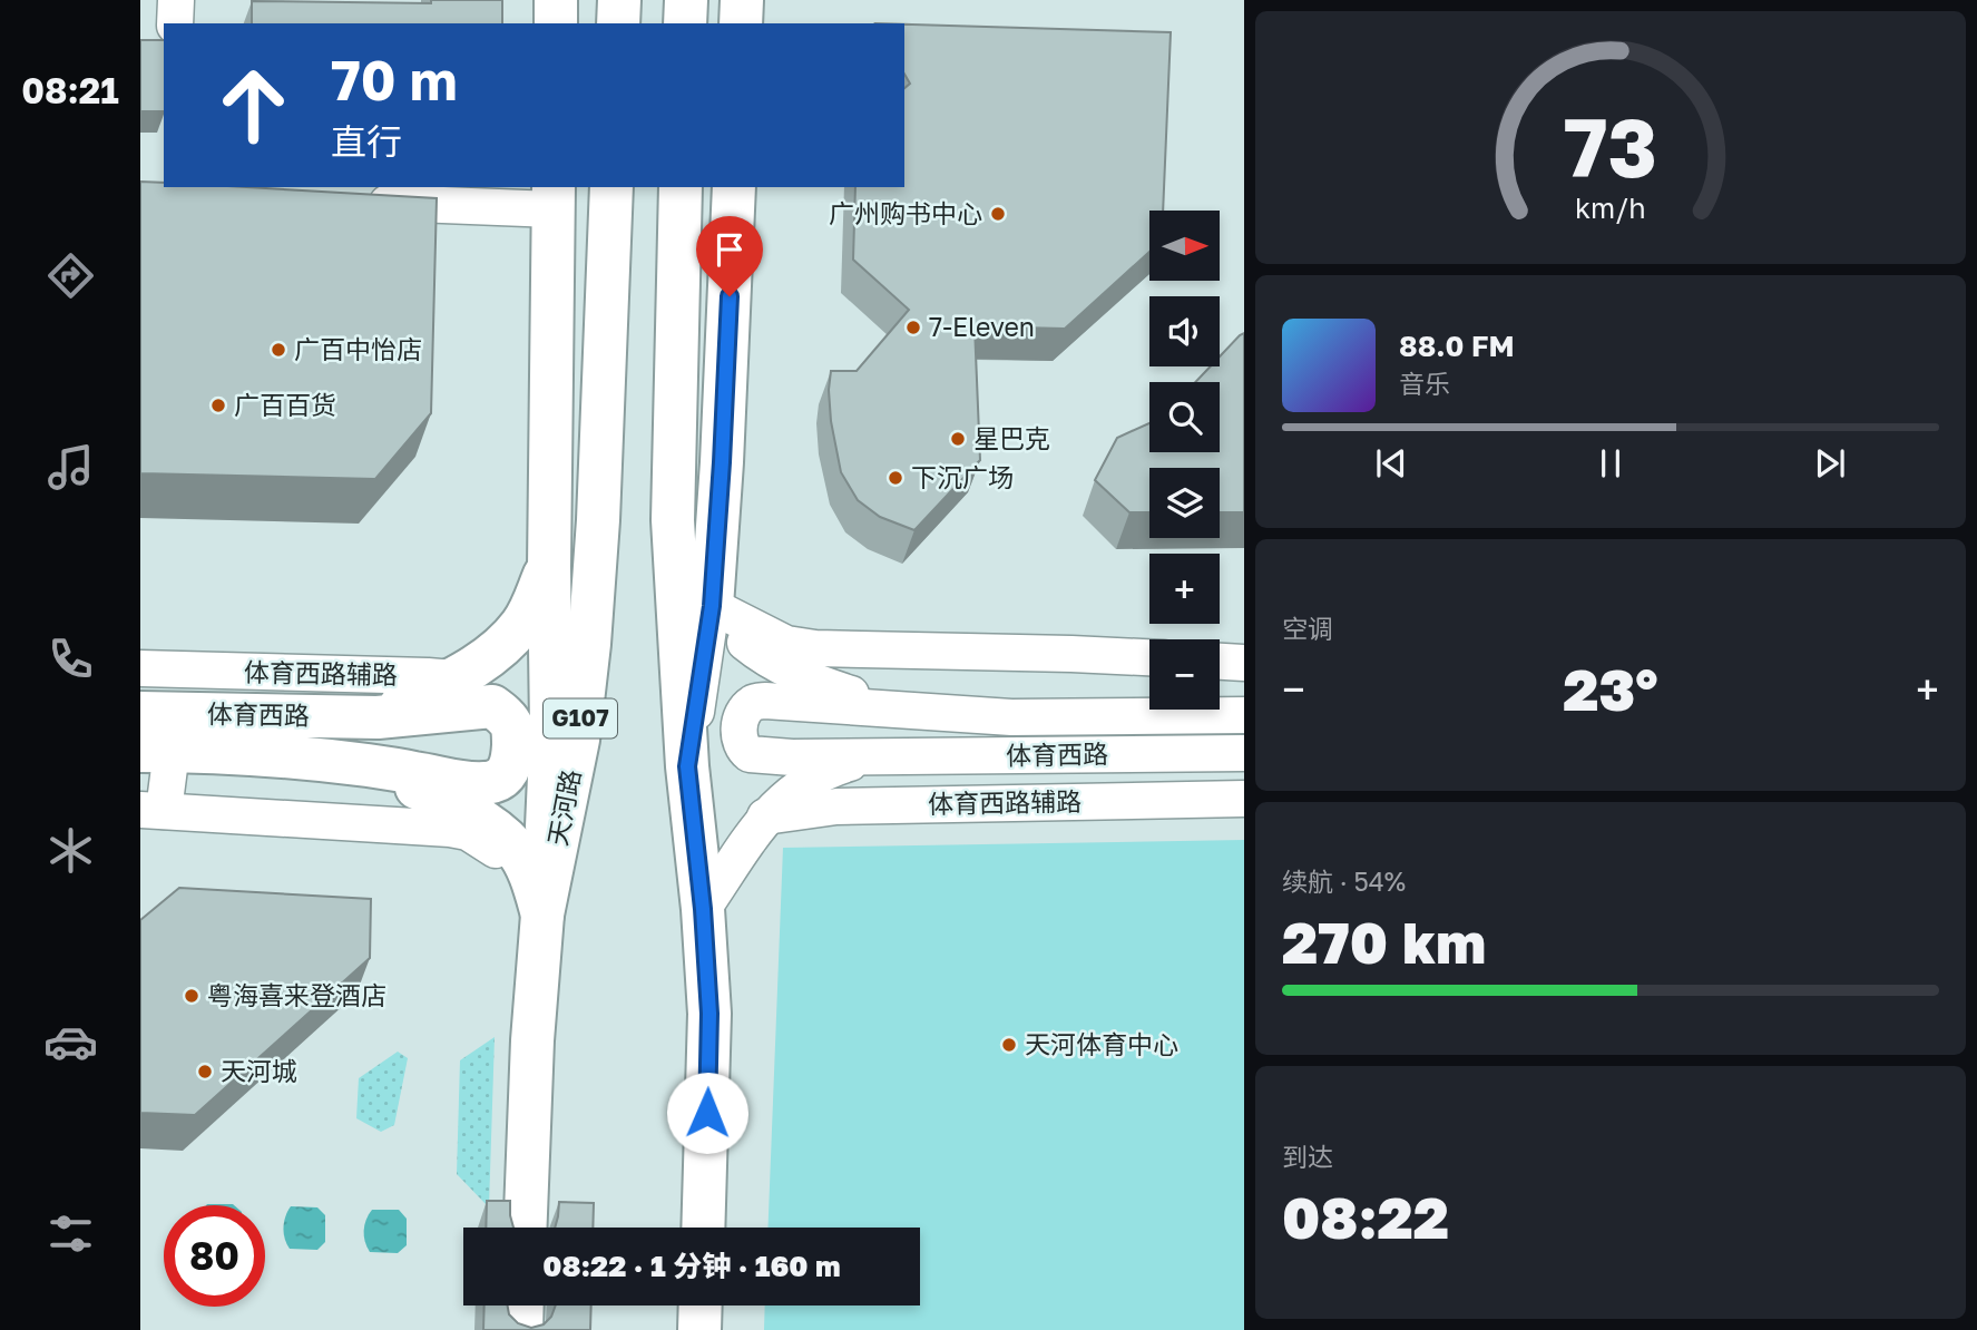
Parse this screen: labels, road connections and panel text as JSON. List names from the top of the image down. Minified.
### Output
{"streets":{"main road":["体育西路","G107","天河路"],"street":["体育西路辅路"]},"places":["广州购书中心","7-Eleven","广百中怡店","广百百货","星巴克","下沉广场","粤海喜来登酒店","天河体育中心","天河城"],"north":"right","page":{"tabs":"08:21","turn":["70 m","直行"],"map_buttons":["+","−"],"song":["88.0 FM","音乐"],"tile":["空调",["续航 · 54%","270 km"],["到达","08:22"]],"heat":["−","23°","+"],"limit":"80","trip":"08:22 · 1 分钟 · 160 m","gauge":["73","km/h"]}}
